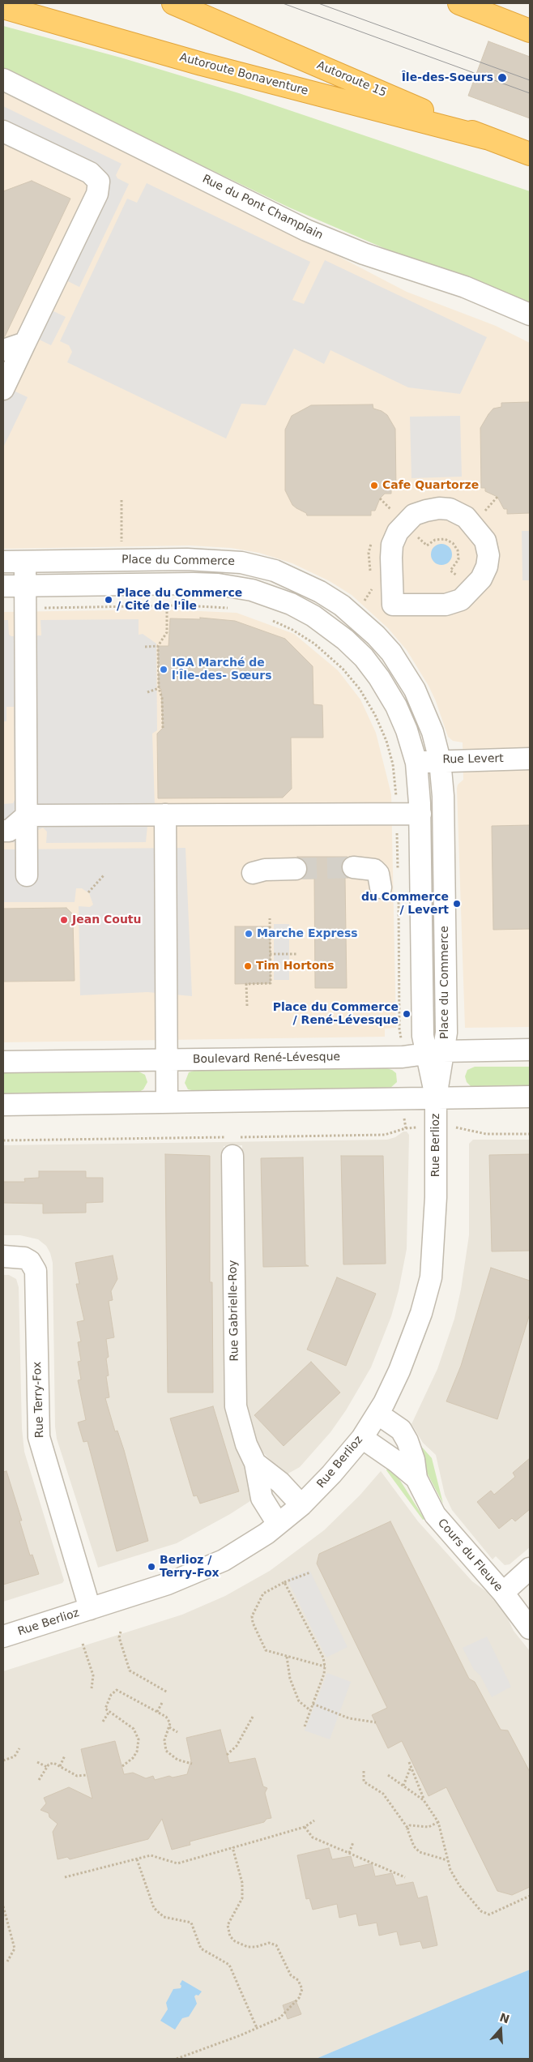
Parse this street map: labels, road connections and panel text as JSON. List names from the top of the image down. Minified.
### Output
{"streets":{"highway":["Autoroute Bonaventure","Autoroute 15"],"street":["Rue du Pont Champlain","Place du Commerce","Rue Levert","Boulevard René-Lévesque","Rue Berlioz","Rue Gabrielle-Roy","Rue Terry-Fox","Cours du Fleuve"]},"crossings":[["Autoroute Bonaventure","Autoroute 15"],["Place du Commerce","Rue Levert"],["Place du Commerce","Boulevard René-Lévesque"],["Place du Commerce","Rue Berlioz"],["Rue Berlioz","Rue Gabrielle-Roy"],["Rue Berlioz","Rue Terry-Fox"],["Rue Berlioz","Cours du Fleuve"]],"places":["Île-des-Soeurs","Cafe Quartorze","Place du Commerce / Cité de l'Île","IGA Marché de l'Île-des- Sœurs","du Commerce / Levert","Jean Coutu","Marche Express","Tim Hortons","Place du Commerce / René-Lévesque","Berlioz / Terry-Fox"],"north":"top"}
